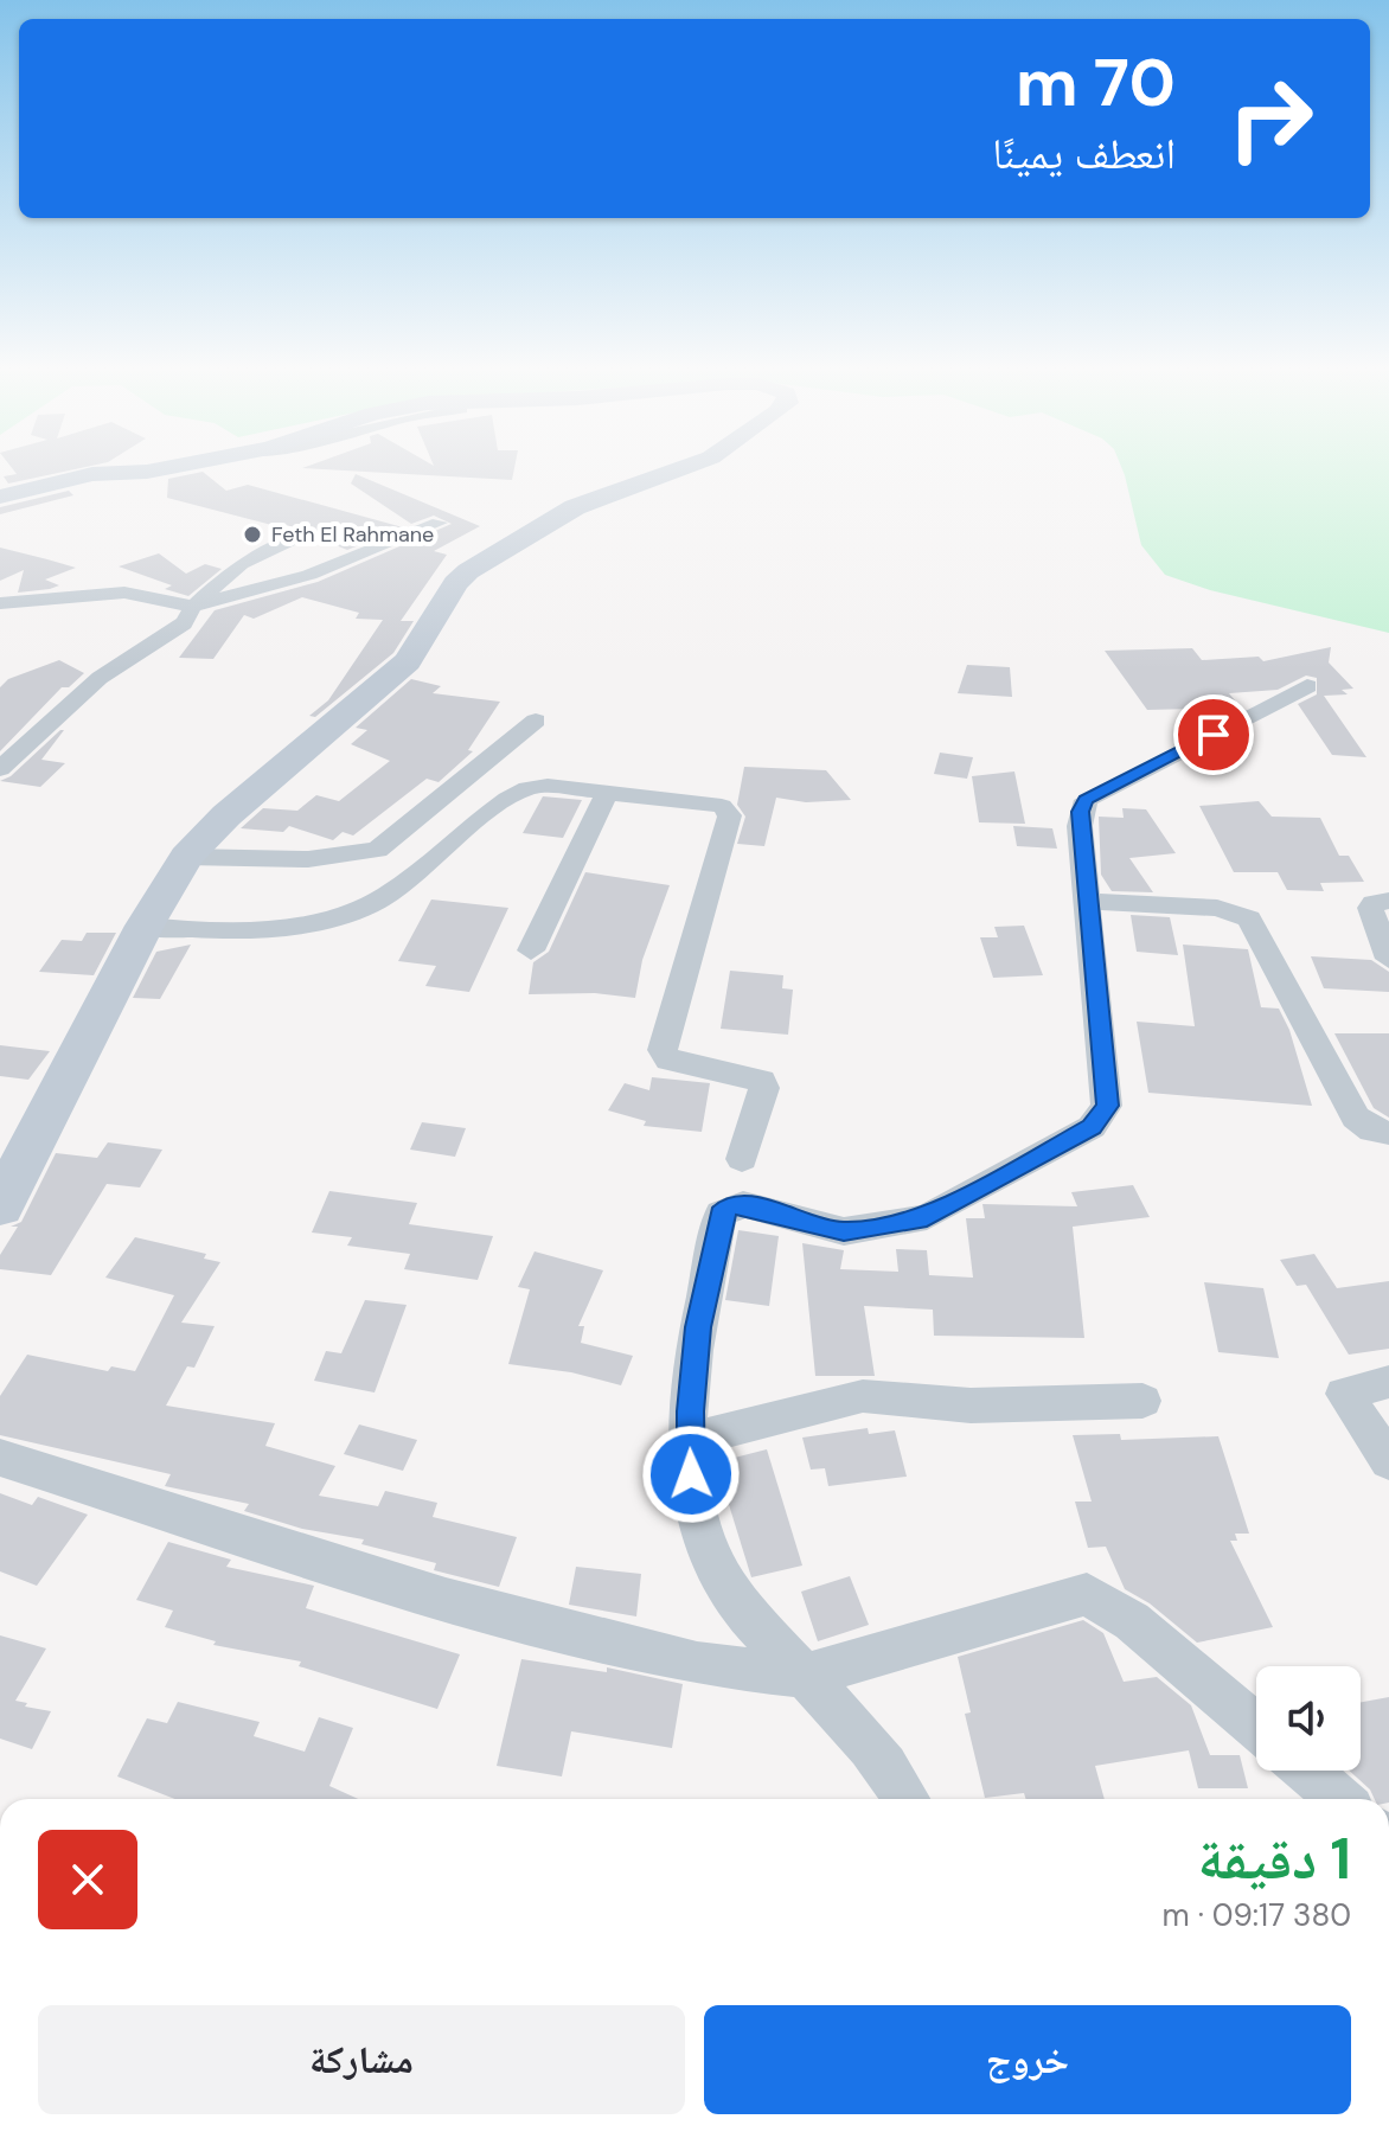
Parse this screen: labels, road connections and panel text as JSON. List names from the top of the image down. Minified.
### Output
{"places":["Feth El Rahmane"],"page":{"turn":["70 m","انعطف يمينًا"],"heading":["1 دقيقة","380 m · 09:17"],"buttons":["خروج","مشاركة"]}}
